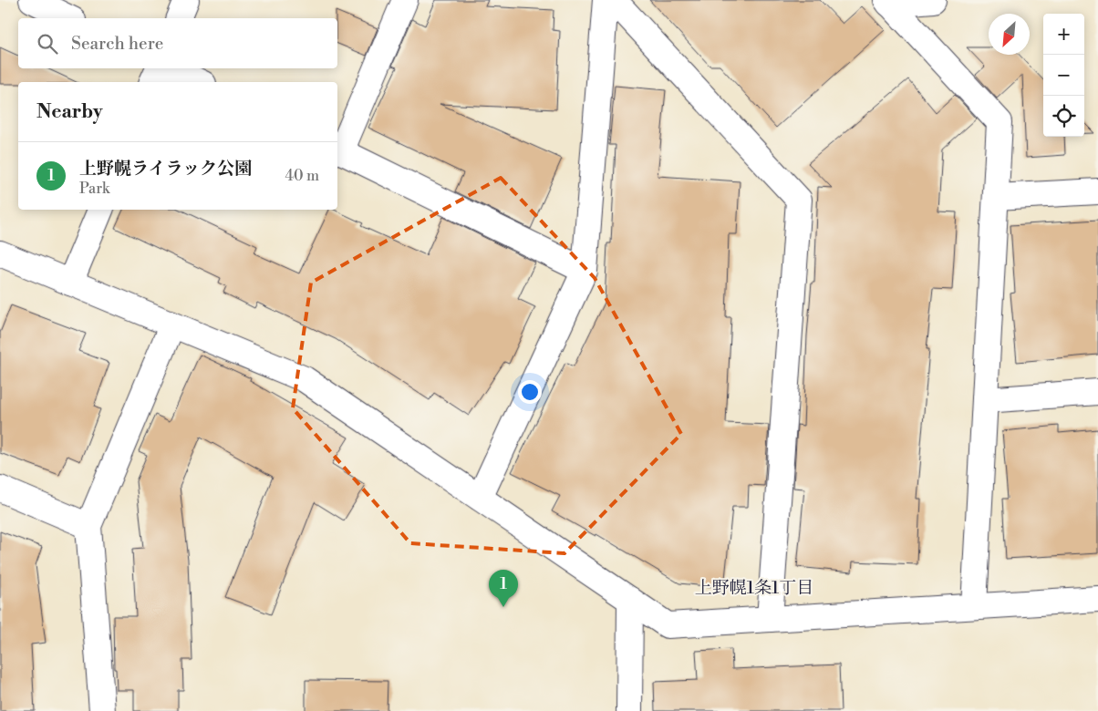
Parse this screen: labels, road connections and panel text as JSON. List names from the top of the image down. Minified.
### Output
{"districts":["上野幌1条1丁目"],"north":"bottom left","page":{"map_buttons":["+","−"],"search":"Search here","heading":"Nearby","list":[{"mark":"1","name":"上野幌ライラック公園","note":"Park","value":"40 m"}],"pins":"1"}}
